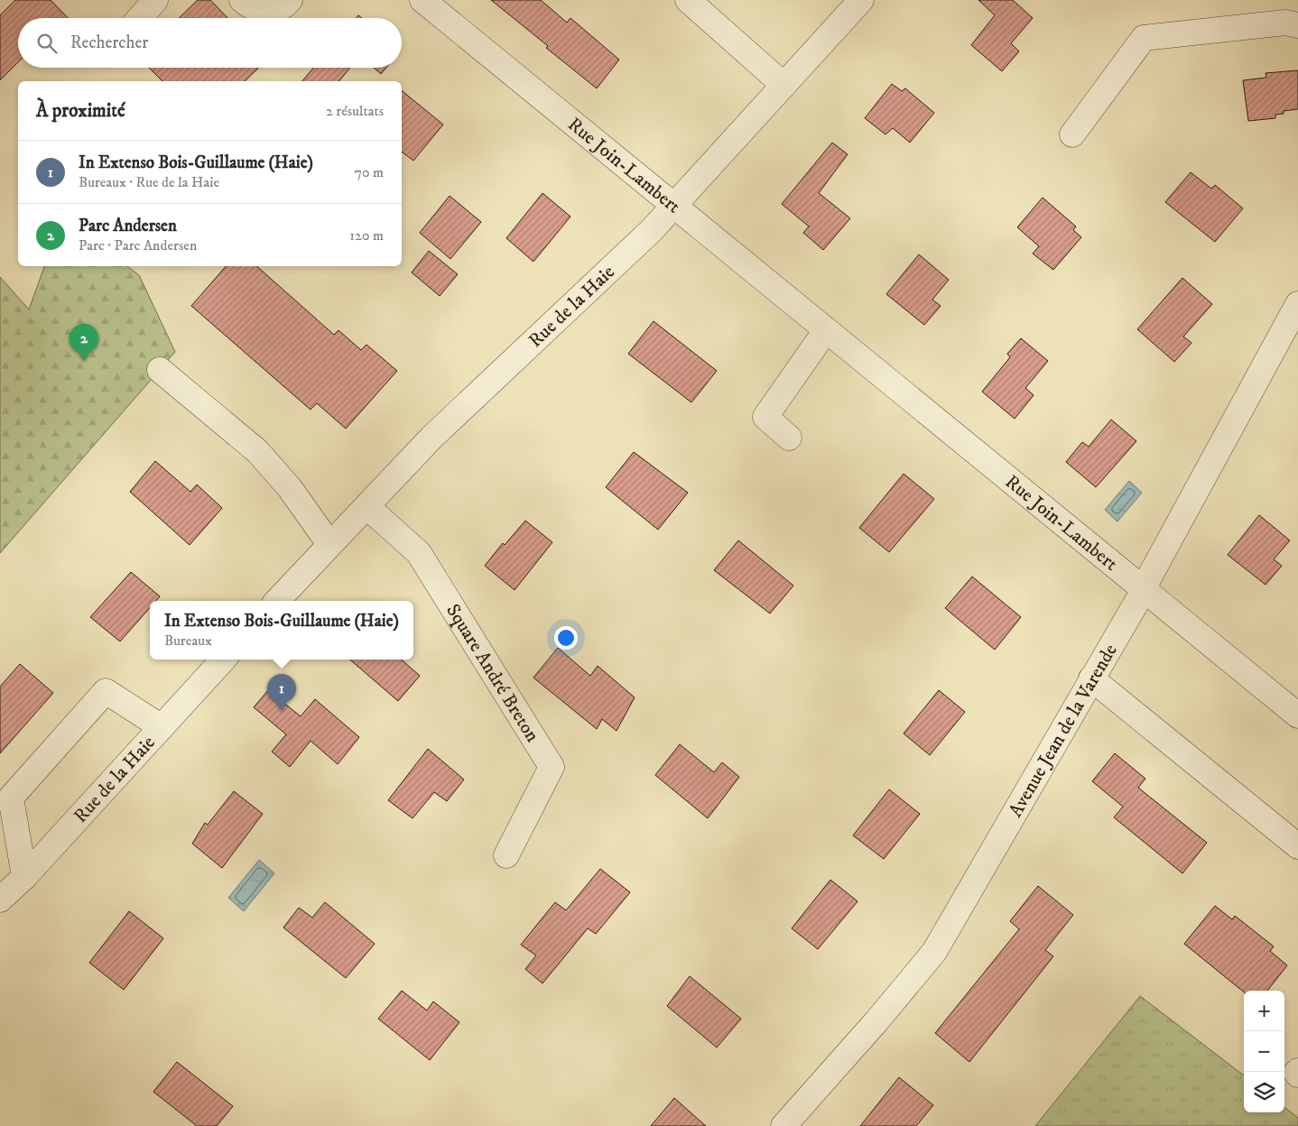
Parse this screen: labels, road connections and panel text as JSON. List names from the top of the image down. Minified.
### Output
{"streets":{"street":["Rue Join-Lambert","Rue de la Haie","Square André Breton","Avenue Jean de la Varende"]},"crossings":[["Rue Join-Lambert","Rue de la Haie"],["Rue Join-Lambert","Avenue Jean de la Varende"],["Rue de la Haie","Square André Breton"]],"page":{"search":"Rechercher","heading":["À proximité","2 résultats"],"list":[{"mark":"1","name":"In Extenso Bois-Guillaume (Haie)","note":"Bureaux · Rue de la Haie","value":"70 m"},{"mark":"2","name":"Parc Andersen","note":"Parc · Parc Andersen","value":"120 m"}],"pins":["2","1"],"popup":["In Extenso Bois-Guillaume (Haie)","Bureaux"],"map_buttons":["+","−"]}}
